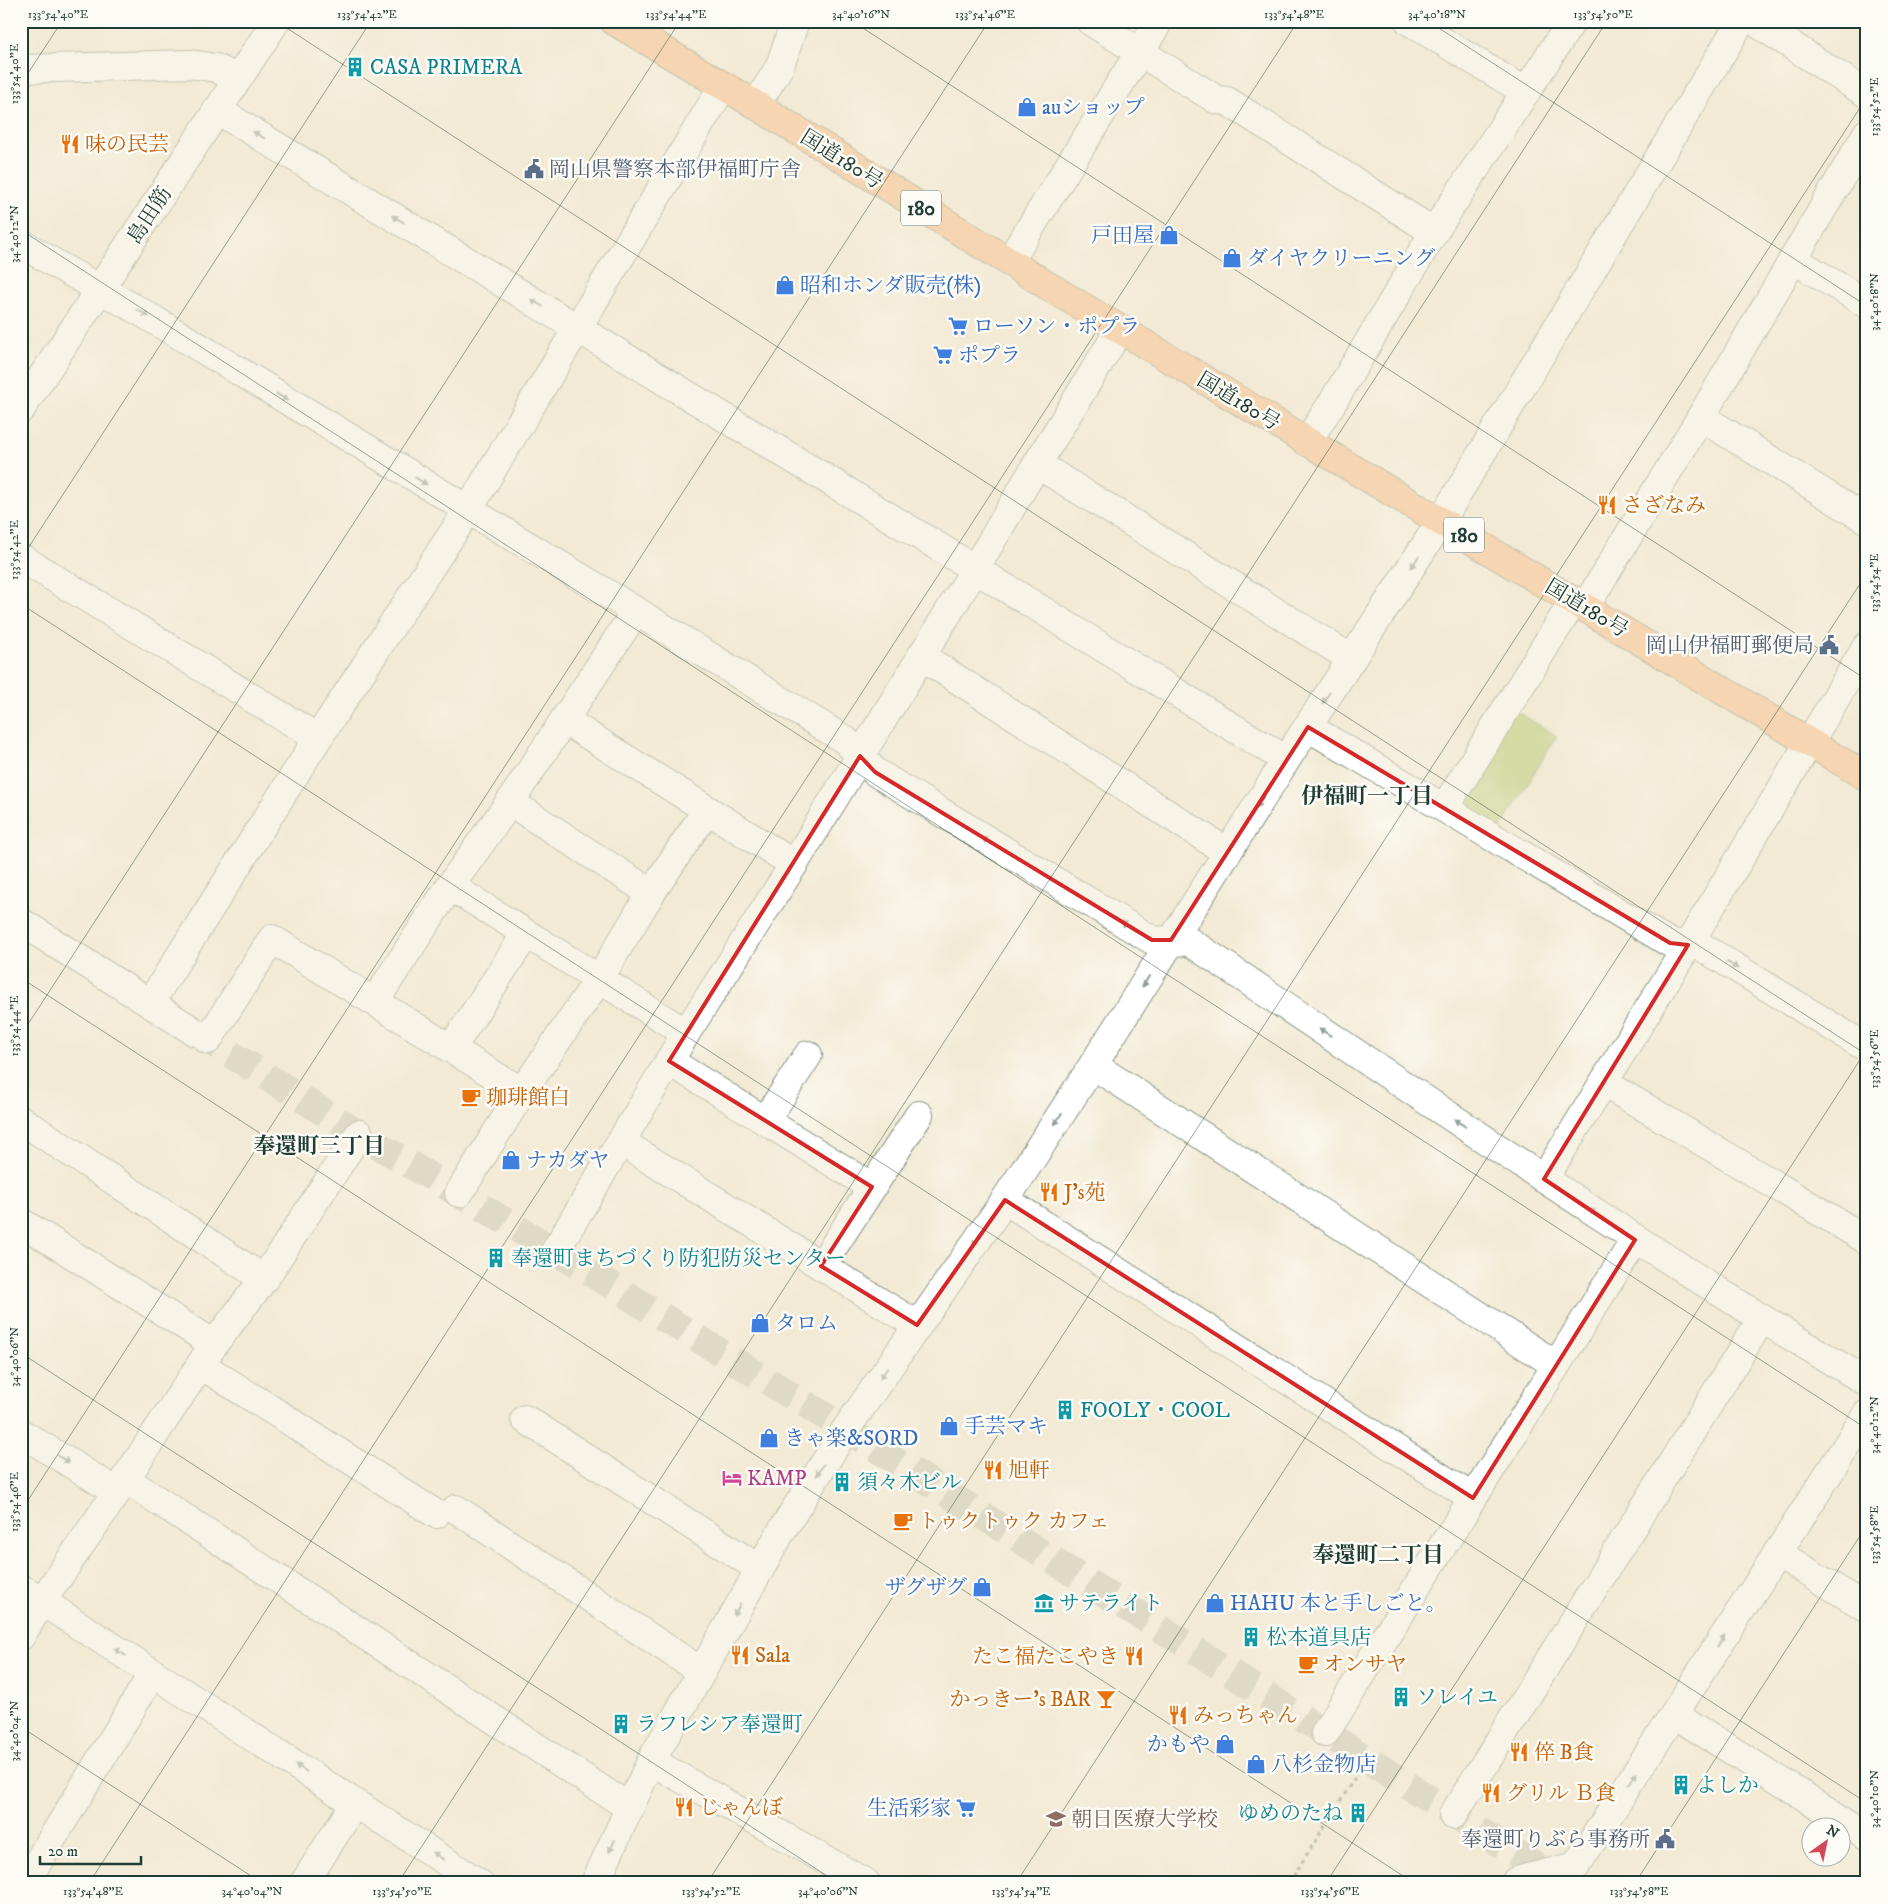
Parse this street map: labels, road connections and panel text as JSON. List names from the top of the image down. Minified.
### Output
{"streets":{"highway":["国道180号","180"],"street":["島田筋"]},"districts":["伊福町一丁目","奉還町三丁目","奉還町二丁目"],"places":{"building":["CASA PRIMERA","奉還町まちづくり防犯防災センター","FOOLY・COOL","須々木ビル","松本道具店","ソレイユ","ラフレシア奉還町","よしか","ゆめのたね"],"shop":["auショップ","戸田屋","ダイヤクリーニング","昭和ホンダ販売(株)","ナカダヤ","タロム","手芸マキ","きゃ楽&SORD","ザグザグ","HAHU 本と手しごと。","かもや","八杉金物店"],"restaurant":["味の民芸","さざなみ","J's苑","旭軒","Sala","たこ福たこやき","みっちゃん","倅 B食","グリル Ｂ食","じゃんぼ"],"public building":["岡山県警察本部伊福町庁舎","岡山伊福町郵便局","奉還町りぶら事務所"],"supermarket":["ローソン・ポプラ","ポプラ","生活彩家"],"cafe":["珈琲館白","トゥクトゥク カフェ","オンサヤ"],"hotel":["KAMP"],"museum":["サテライト"],"bar":["かっきー's BAR"],"school or university":["朝日医療大学校"]},"scale_bar":"20 m","north":"top right","coordinates":["133°54'40\"E","133°54'42\"E","133°54'44\"E","34°40'16\"N","133°54'46\"E","133°54'48\"E","34°40'18\"N","133°54'50\"E","133°54'52\"E","34°40'12\"N","133°54'54\"E","133°54'56\"E","34°40'06\"N","133°54'58\"E","34°40'04\"N","34°40'10\"N"]}
